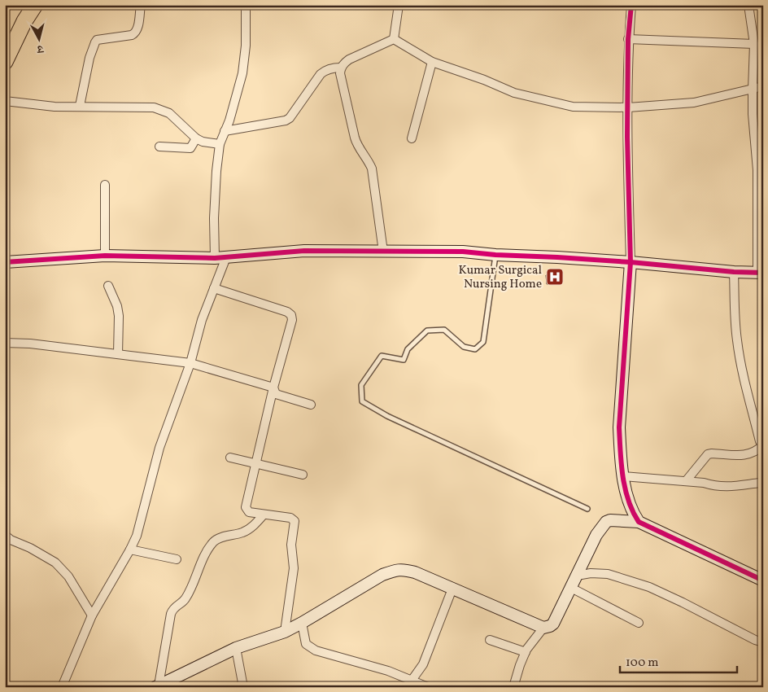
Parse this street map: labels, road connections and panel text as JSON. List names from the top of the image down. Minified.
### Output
{"places":{"hospital":["Kumar Surgical Nursing Home"]},"scale_bar":"100 m","north":"bottom"}
